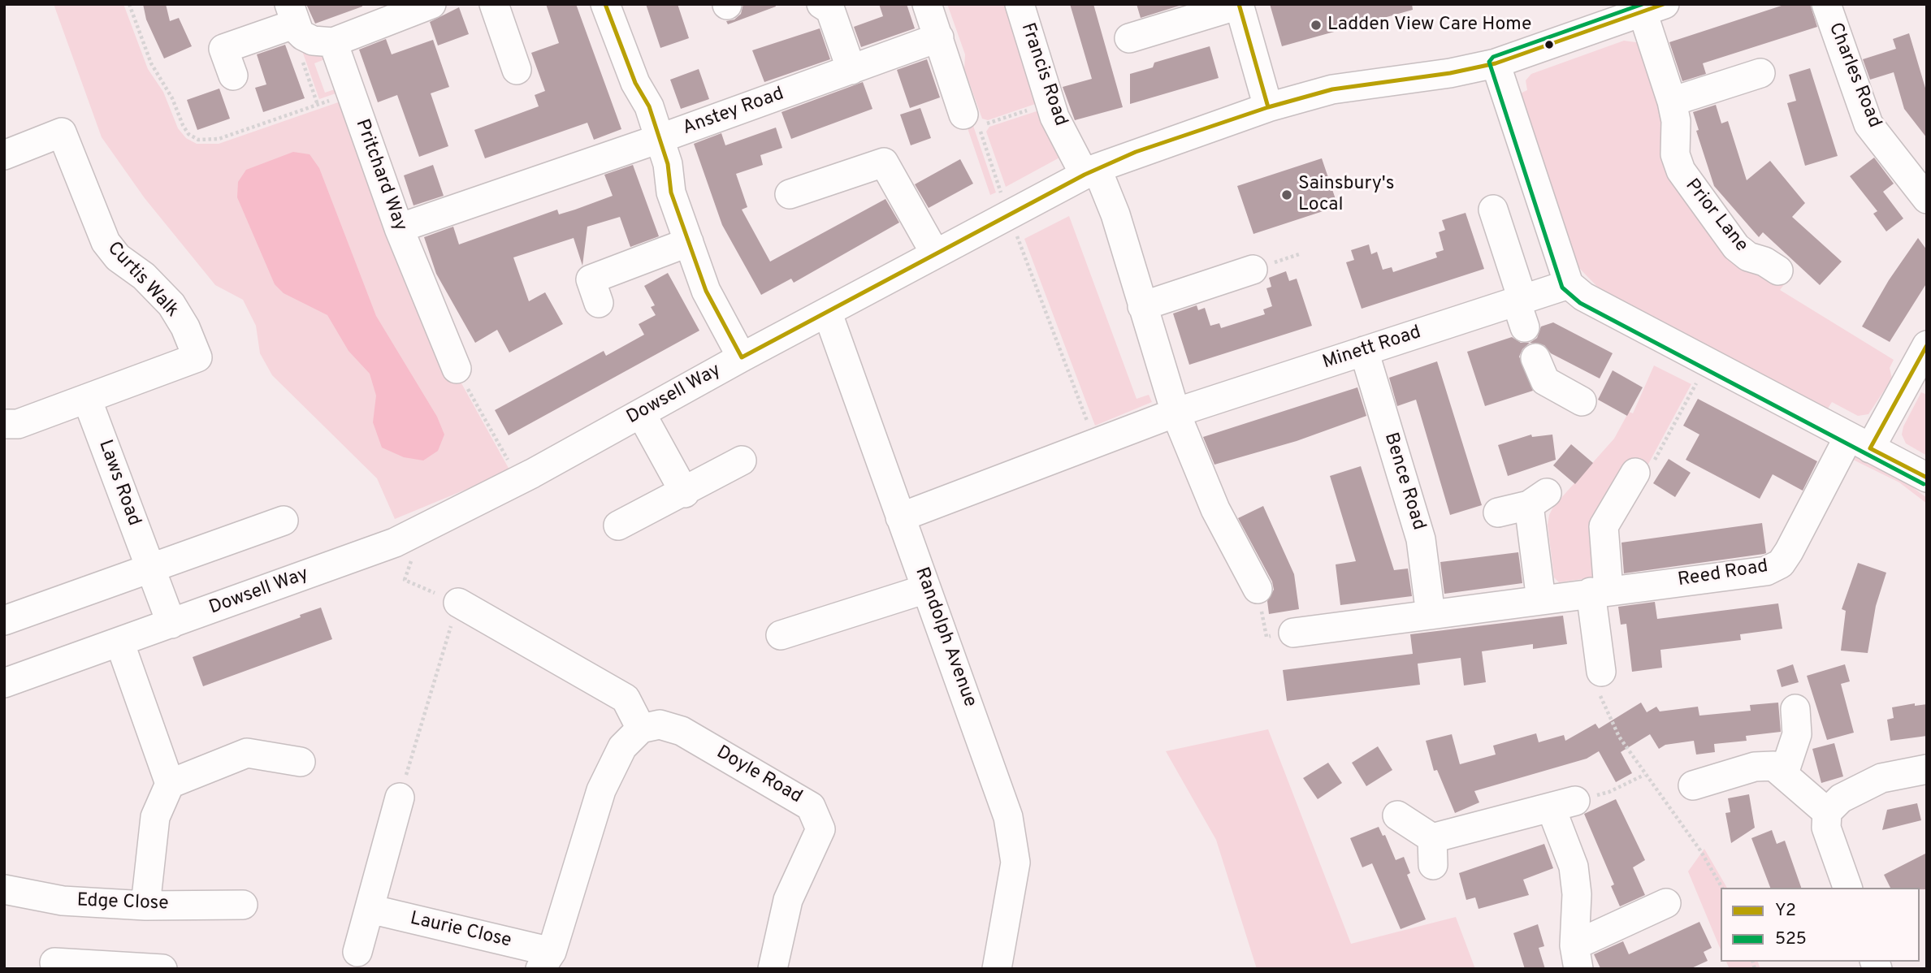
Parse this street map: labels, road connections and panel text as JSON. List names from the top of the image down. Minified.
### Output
{"streets":{"street":["Francis Road","Charles Road","Anstey Road","Pritchard Way","Prior Lane","Curtis Walk","Minett Road","Dowsell Way","Bence Road","Laws Road","Reed Road","Randolph Avenue","Doyle Road","Edge Close","Laurie Close"]},"crossings":[["Francis Road","Dowsell Way"],["Anstey Road","Pritchard Way"],["Prior Lane","Dowsell Way"],["Curtis Walk","Laws Road"],["Minett Road","Bence Road"],["Minett Road","Randolph Avenue"],["Dowsell Way","Laws Road"],["Dowsell Way","Randolph Avenue"],["Bence Road","Reed Road"]],"places":["Ladden View Care Home","Sainsbury's Local"],"lines":["transit line Y2","transit line 525"],"legend":["Y2","525"]}
